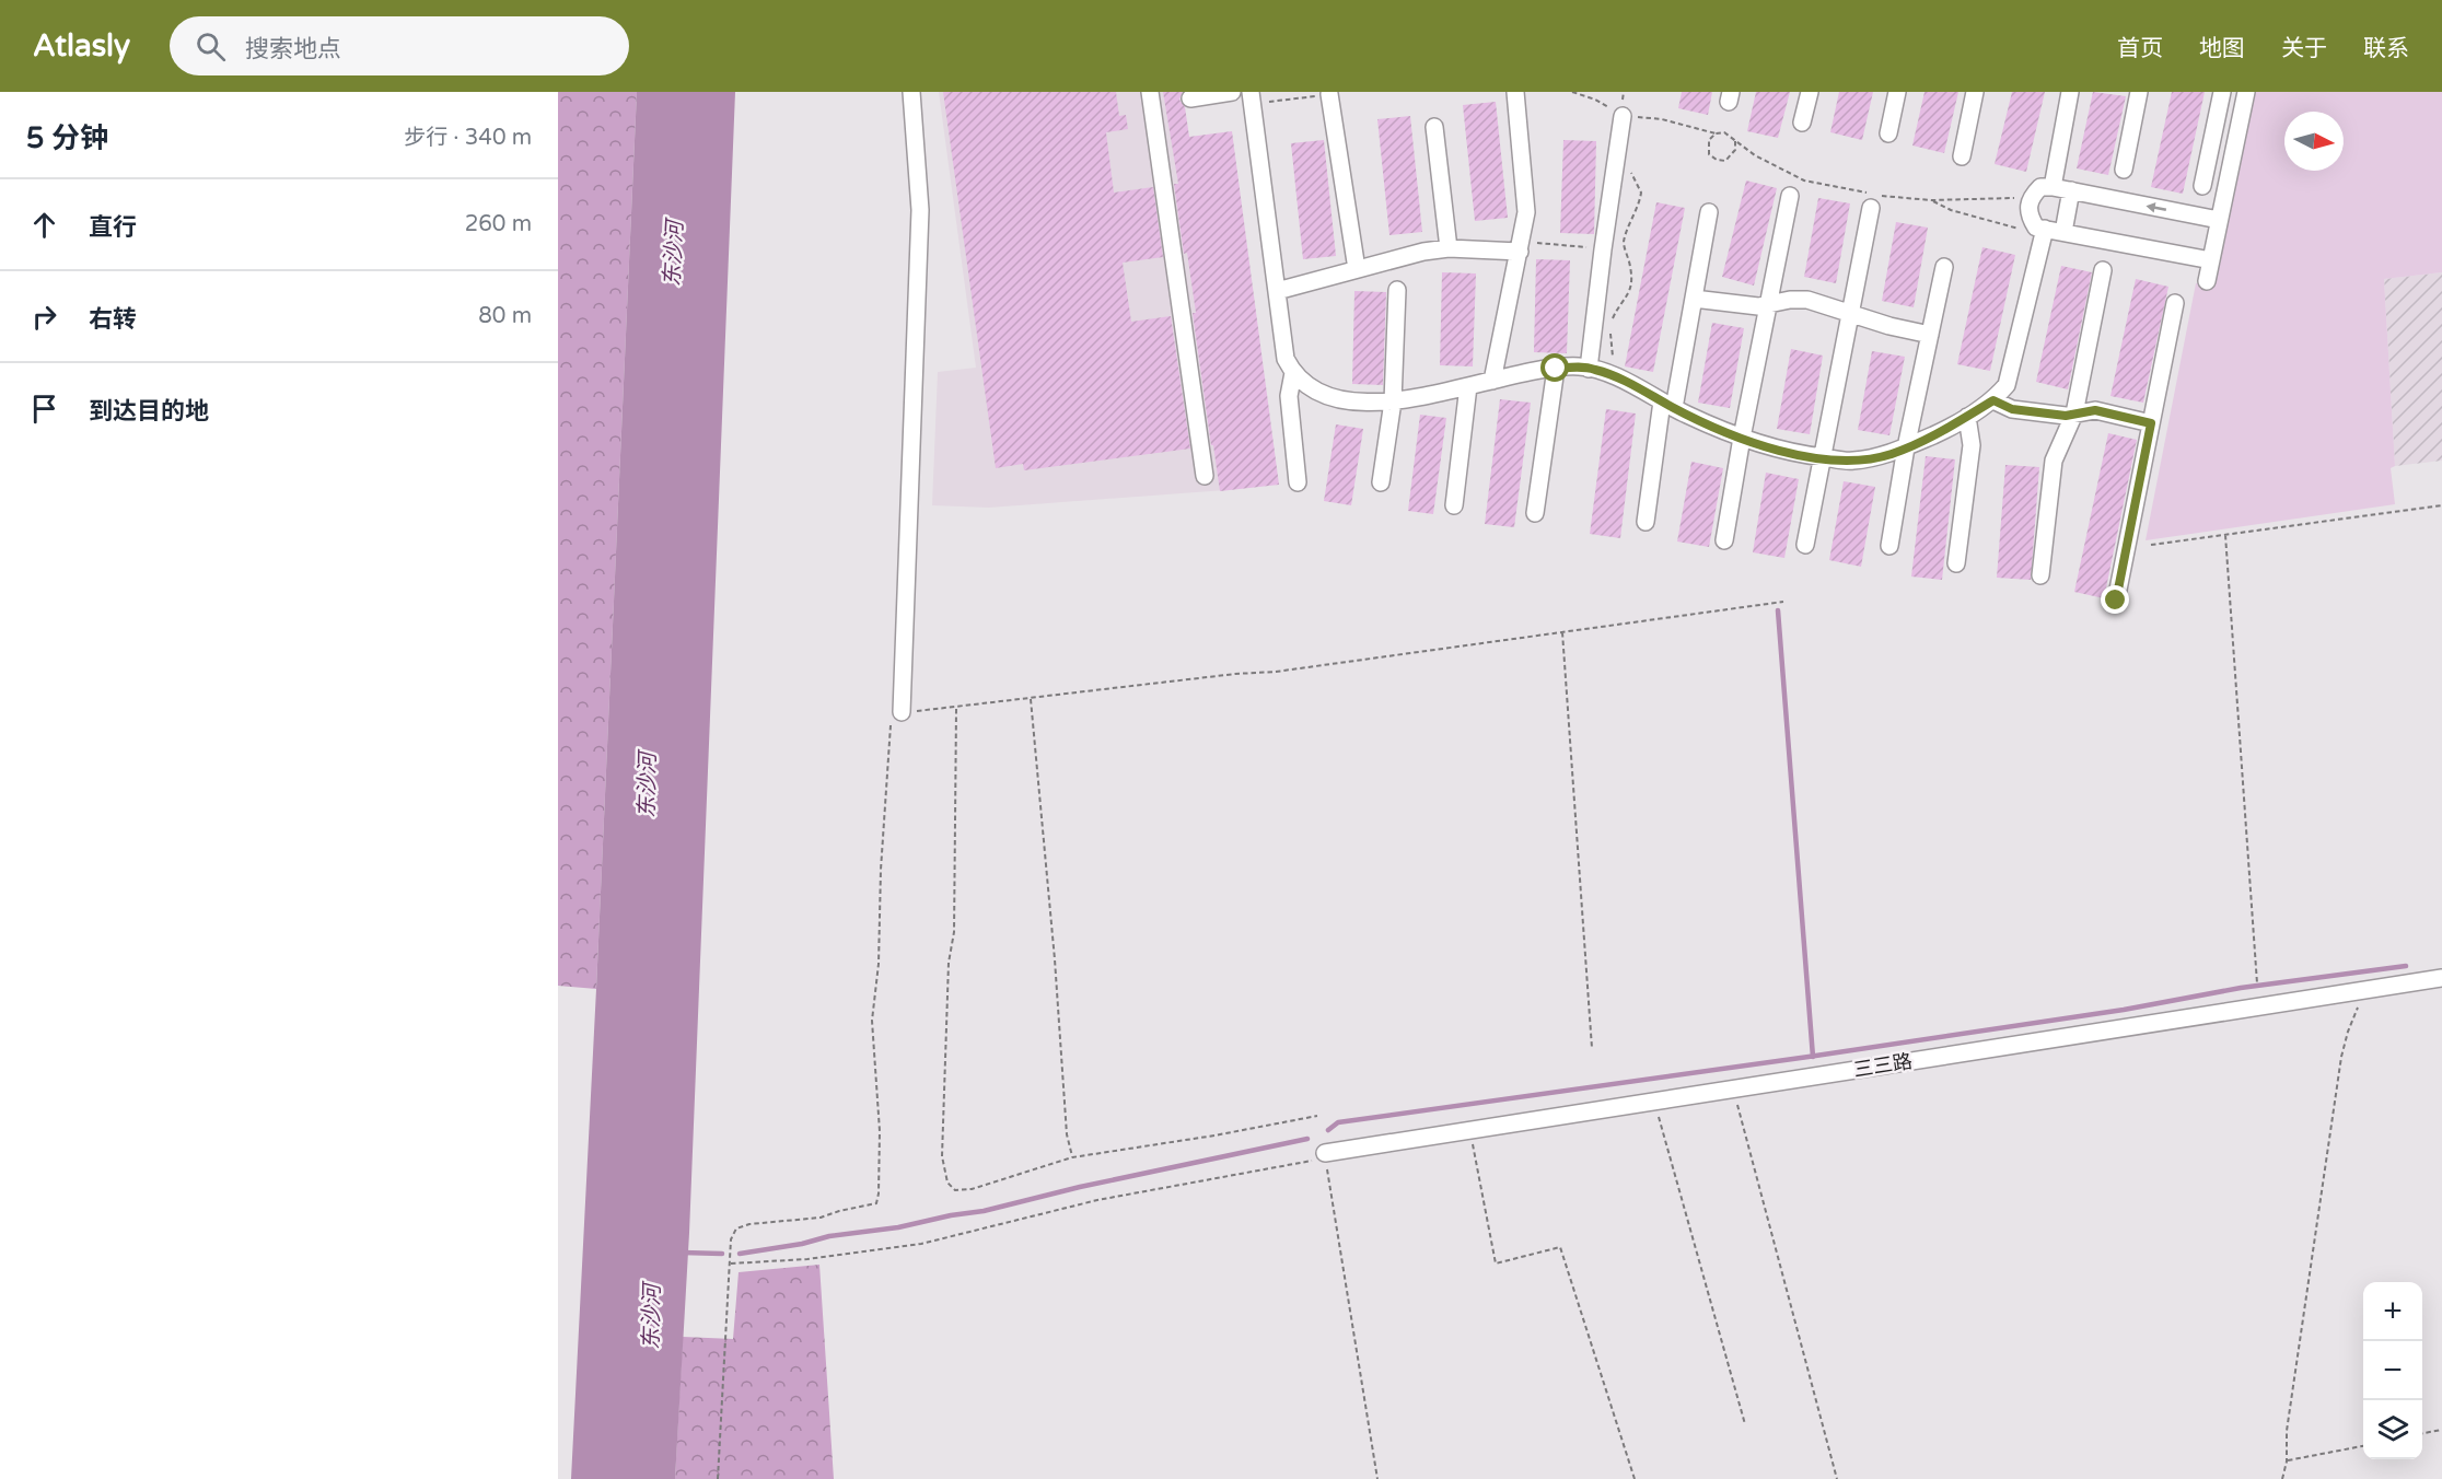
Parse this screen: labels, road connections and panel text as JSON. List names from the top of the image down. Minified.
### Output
{"streets":{"street":["三三路"]},"water":["东沙河"],"north":"right","page":{"header":"Atlasly","search":"搜索地点","nav":["首页","地图","关于","联系"],"heading":["5 分钟","步行 · 340 m"],"list":[["直行","260 m"],["右转","80 m"],"到达目的地"],"map_buttons":["+","−"]}}
